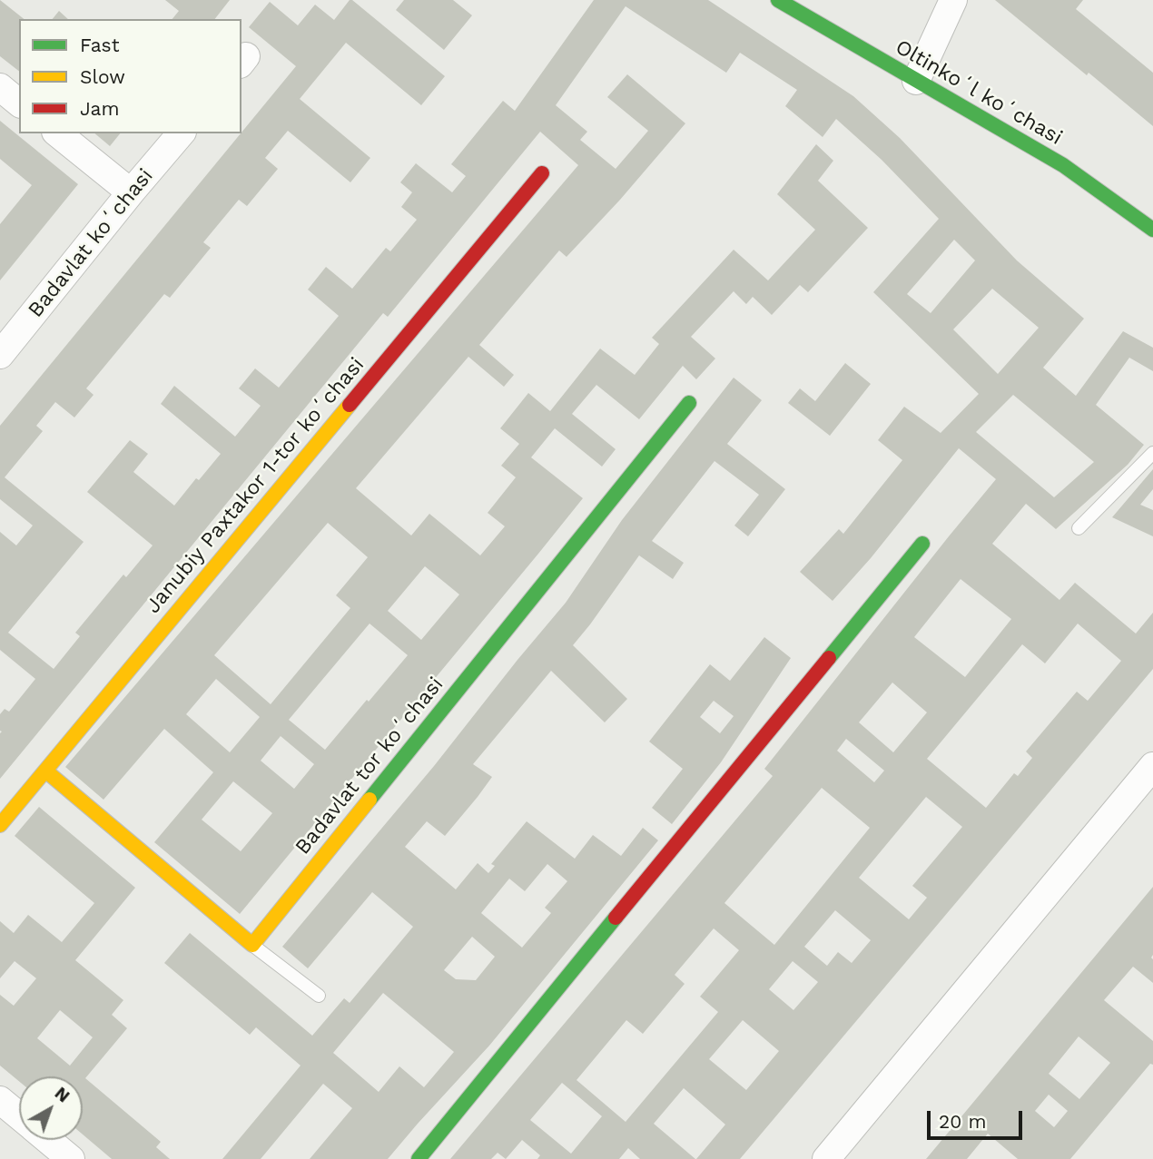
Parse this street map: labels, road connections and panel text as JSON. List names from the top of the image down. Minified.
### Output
{"streets":{"street":["Oltinkoʻl koʻchasi","Badavlat koʻchasi","Janubiy Paxtakor 1-tor koʻchasi","Badavlat tor koʻchasi"]},"legend":["Fast","Slow","Jam"],"scale_bar":"20 m","north":"top right"}
